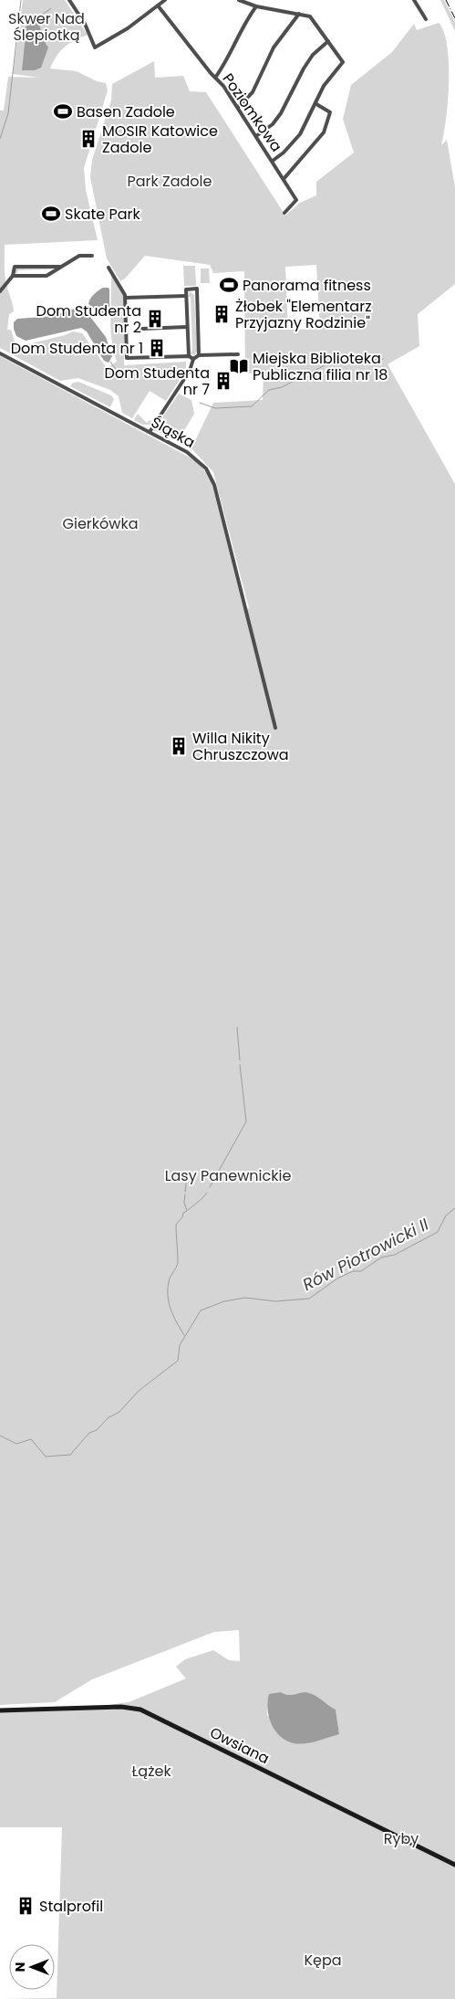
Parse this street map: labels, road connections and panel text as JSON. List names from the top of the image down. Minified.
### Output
{"streets":{"street":["Poziomkowa","Śląska","Owsiana"]},"water":["Rów Piotrowicki II"],"parks":["Skwer Nad Ślepiotką","Park Zadole","Gierkówka","Lasy Panewnickie","Łążek","Ryby","Kępa"],"places":{"sports":["Basen Zadole","Skate Park","Panorama fitness"],"building":["MOSIR Katowice Zadole","Żłobek \"Elementarz Przyjazny Rodzinie\"","Dom Studenta nr 2","Dom Studenta nr 1","Dom Studenta nr 7","Willa Nikity Chruszczowa","Stalprofil"],"library":["Miejska Biblioteka Publiczna filia nr 18"]},"north":"left"}
